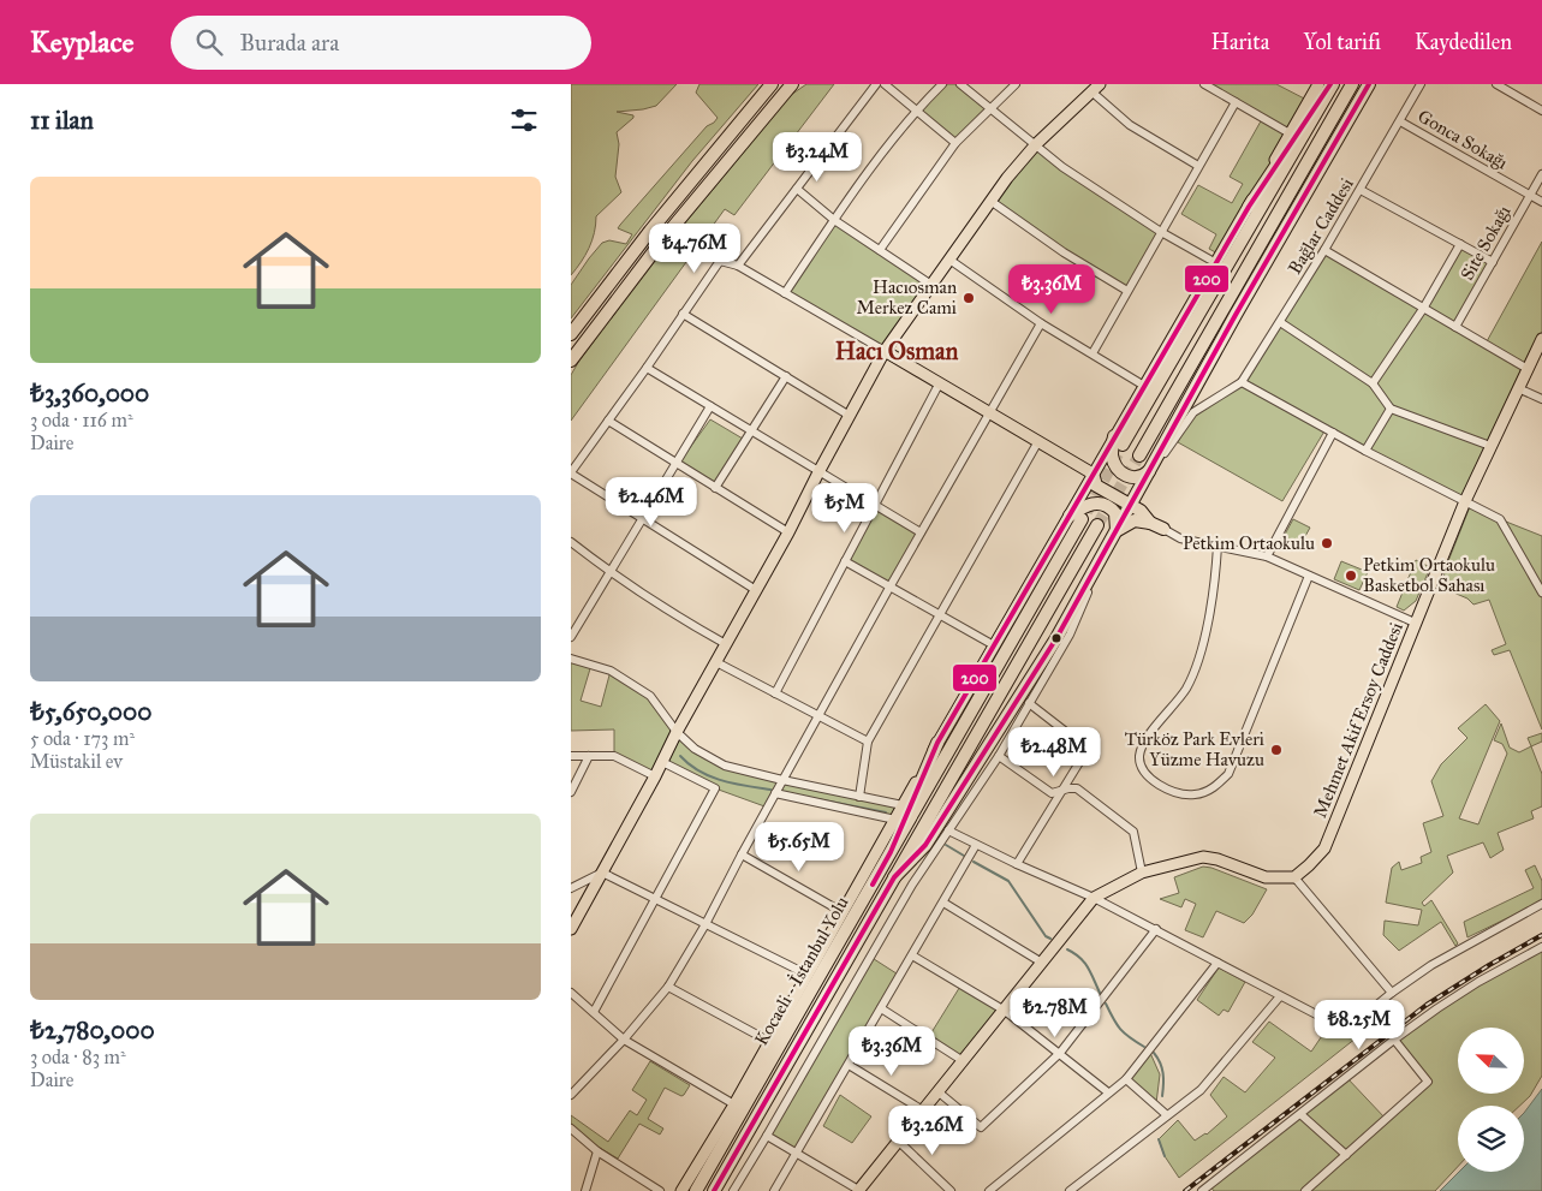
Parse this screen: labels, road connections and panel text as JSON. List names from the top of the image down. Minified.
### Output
{"streets":{"highway":["Kocaeli - İstanbul Yolu"],"main road":["Mehmet Akif Ersoy Caddesi"],"street":["Gonca Sokağı","Bağlar Caddesi","Site Sokağı"]},"crossings":[["Gonca Sokağı","Bağlar Caddesi"],["Gonca Sokağı","Site Sokağı"]],"districts":["Hacı Osman"],"places":["Hacıosman Merkez Cami","Petkim Ortaokulu","Petkim Ortaokulu Basketbol Sahası","Türköz Park Evleri Yüzme Havuzu"],"lines":["transit line 200"],"north":"top left","page":{"header":"Keyplace","search":"Burada ara","nav":["Harita","Yol tarifi","Kaydedilen"],"heading":"11 ilan","price":["₺3.24M","₺4.76M","₺3.36M","₺2.46M","₺5M","₺2.48M","₺5.65M","₺2.78M","₺8.25M","₺3.36M","₺3.26M"],"list":[{"name":"₺3,360,000","note":"3 oda · 116 m² · Daire"},{"name":"₺5,650,000","note":"5 oda · 173 m² · Müstakil ev"},{"name":"₺2,780,000","note":"3 oda · 83 m² · Daire"}]}}
